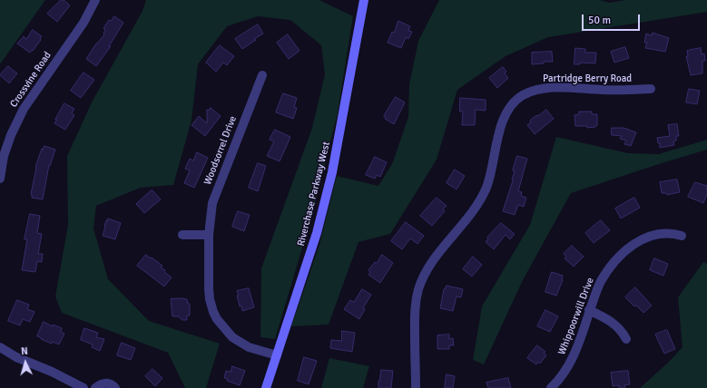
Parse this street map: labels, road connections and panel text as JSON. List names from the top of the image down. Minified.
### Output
{"streets":{"street":["Partridge Berry Road","Crossvine Road","Woodsorrel Drive","Riverchase Parkway West","Whippoorwill Drive"]},"crossings":[["Woodsorrel Drive","Riverchase Parkway West"]],"scale_bar":"50 m","north":"top"}
